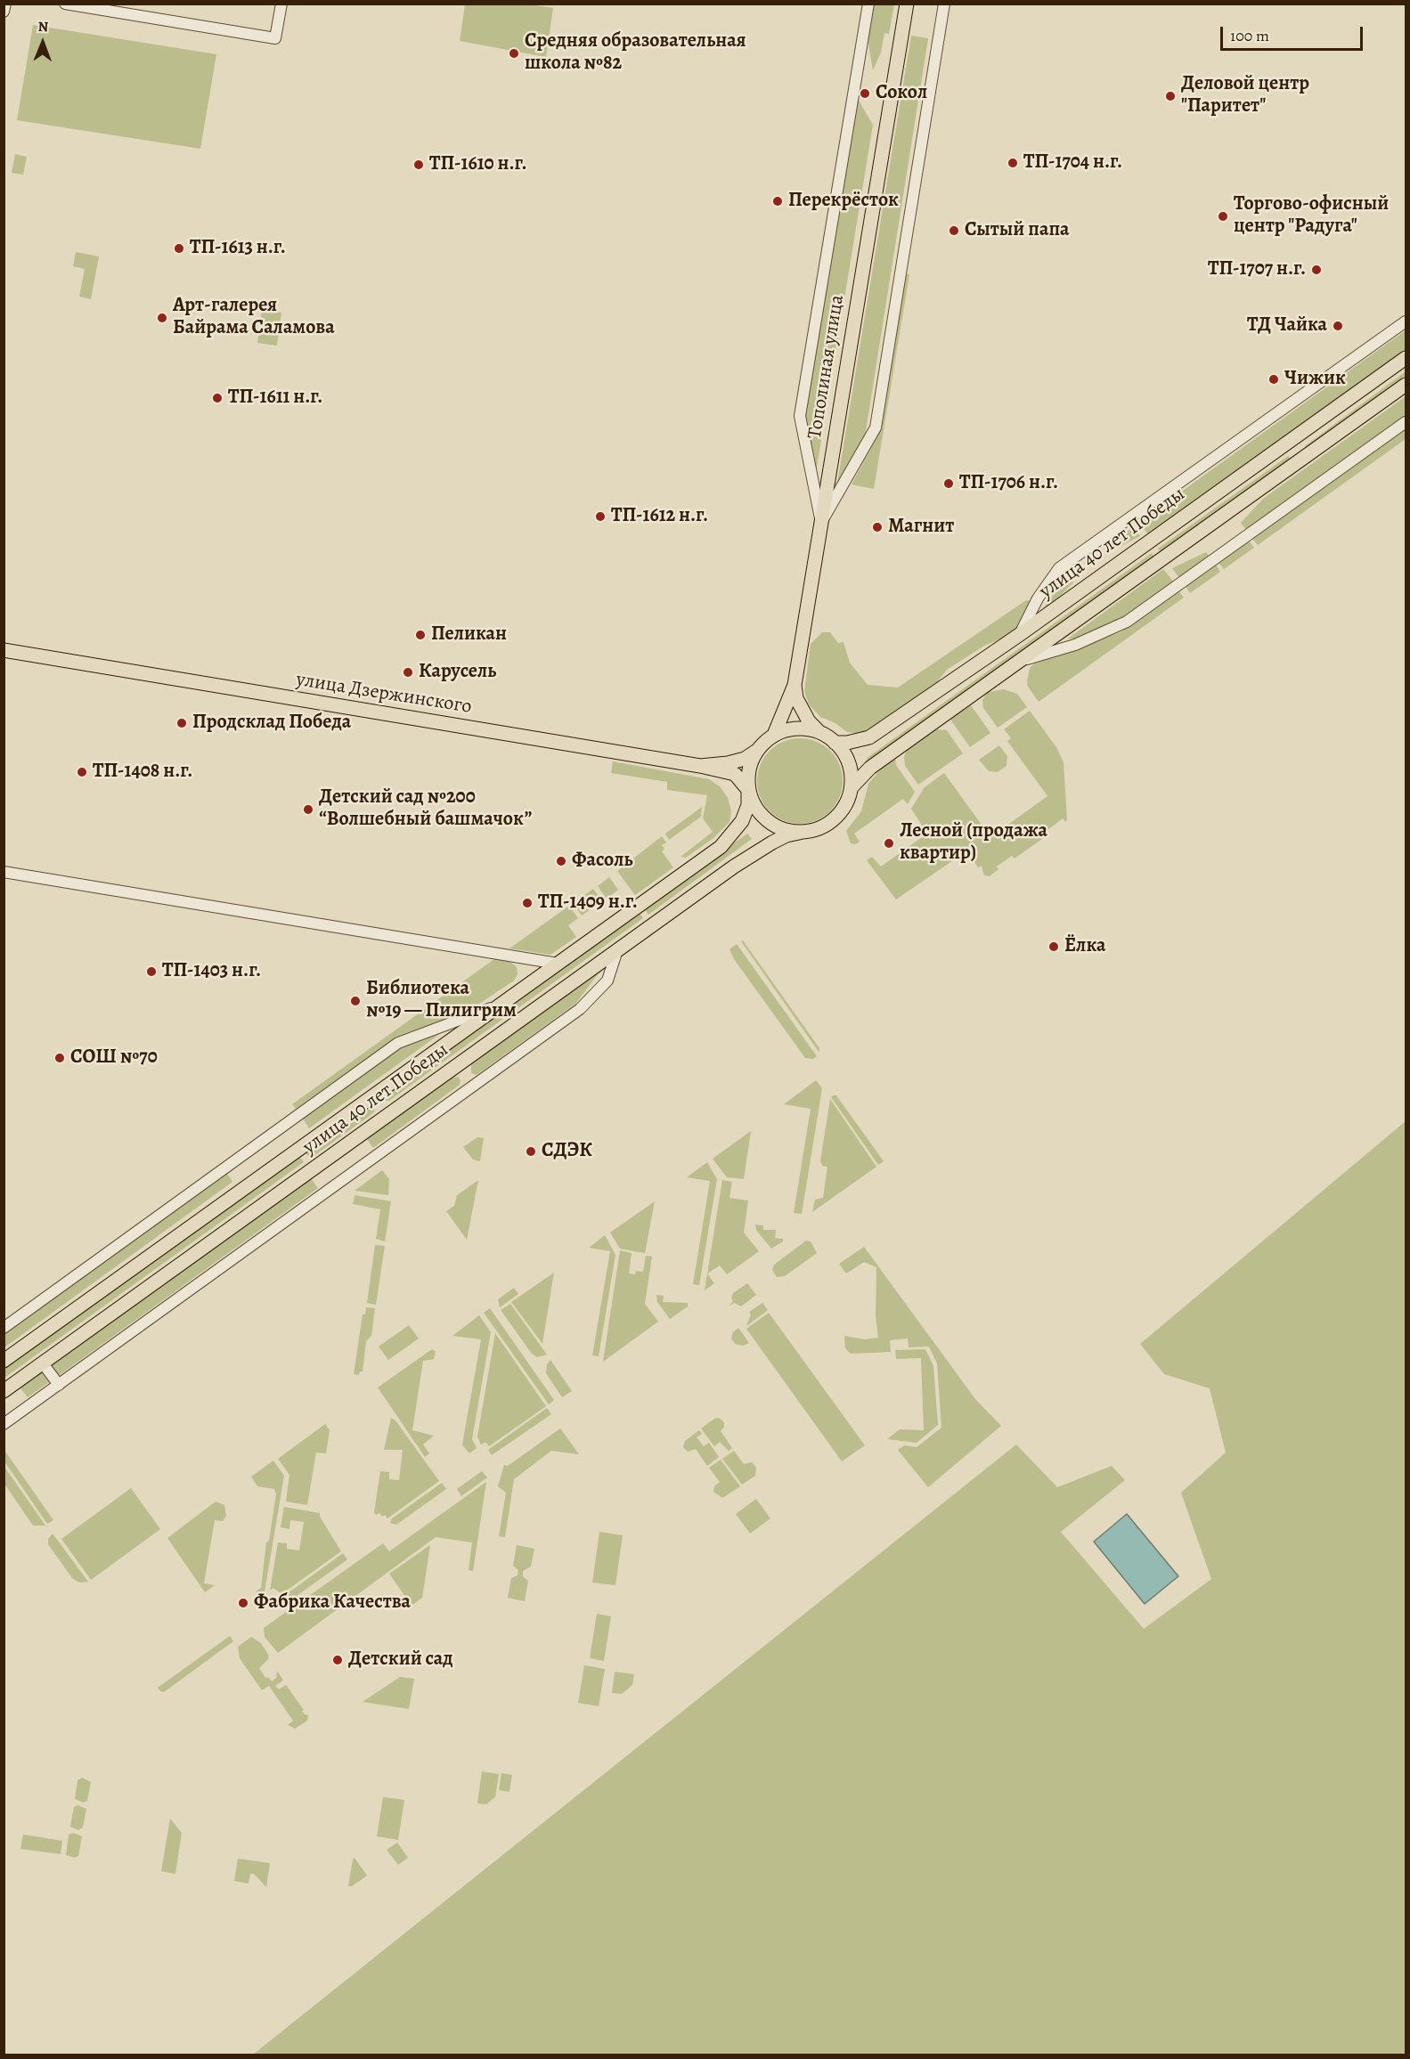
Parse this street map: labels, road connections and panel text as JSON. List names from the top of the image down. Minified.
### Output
{"streets":{"main road":["Тополиная улица","улица 40 лет Победы","улица Дзержинского"]},"crossings":[["Тополиная улица","улица 40 лет Победы"],["Тополиная улица","улица Дзержинского"],["улица 40 лет Победы","улица Дзержинского"]],"places":["Средняя образовательная школа №82","Сокол","Деловой центр \"Паритет\"","ТП-1704 н.г.","ТП-1610 н.г.","Перекрёсток","Торгово-офисный центр \"Радуга\"","Сытый папа","ТП-1613 н.г.","ТП-1707 н.г.","Арт-галерея Байрама Саламова","ТД Чайка","Чижик","ТП-1611 н.г.","ТП-1706 н.г.","ТП-1612 н.г.","Магнит","Пеликан","Карусель","Продсклад Победа","ТП-1408 н.г.","Детский сад №200 “Волшебный башмачок”","Лесной (продажа квартир)","Фасоль","ТП-1409 н.г.","Ёлка","ТП-1403 н.г.","Библиотека №19 — Пилигрим","СОШ №70","СДЭК","Фабрика Качества","Детский сад"],"scale_bar":"100 m","north":"top"}
